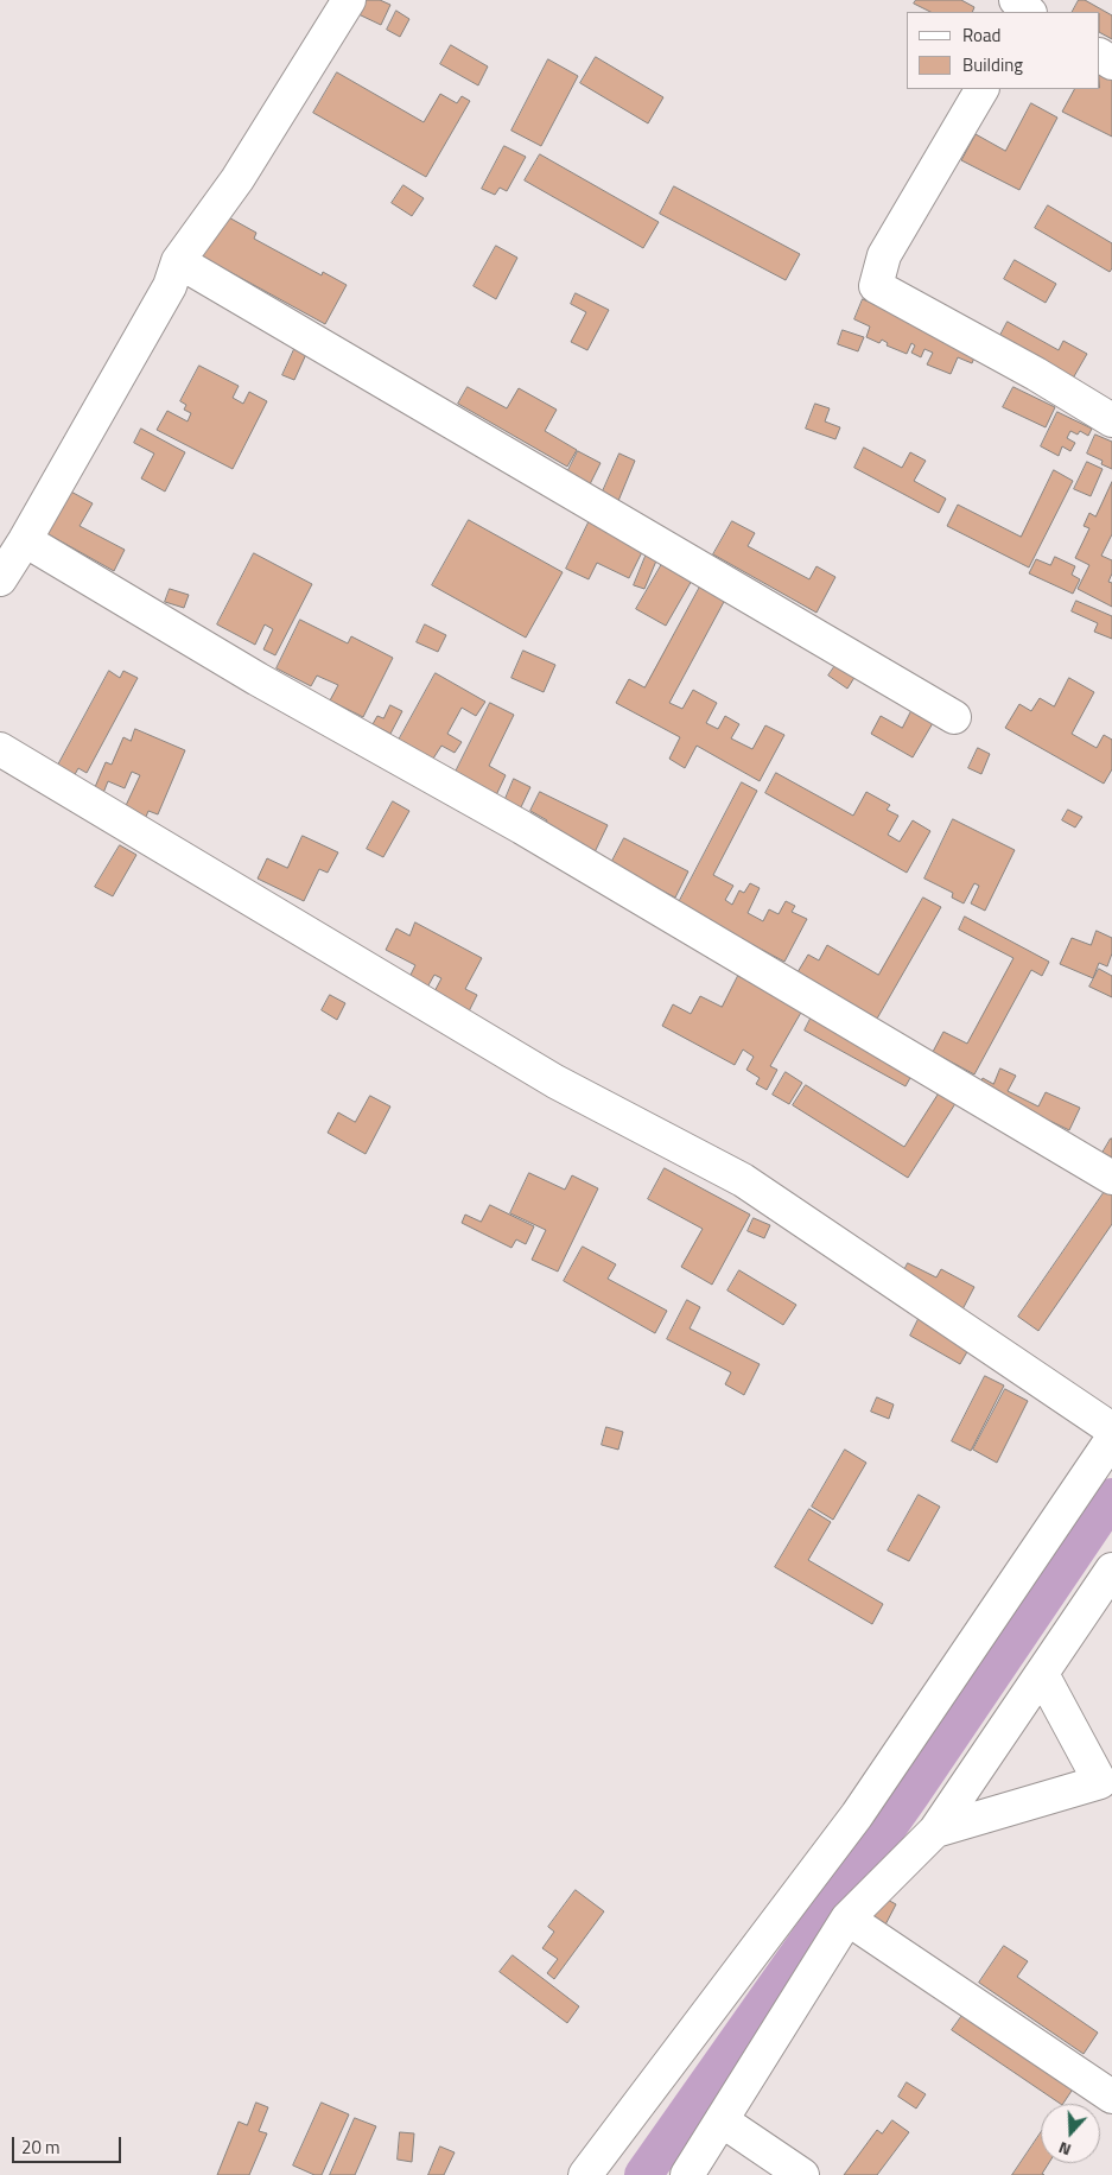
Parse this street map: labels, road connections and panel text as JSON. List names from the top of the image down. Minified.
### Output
{"legend":["Road","Building"],"scale_bar":"20 m","north":"bottom"}
